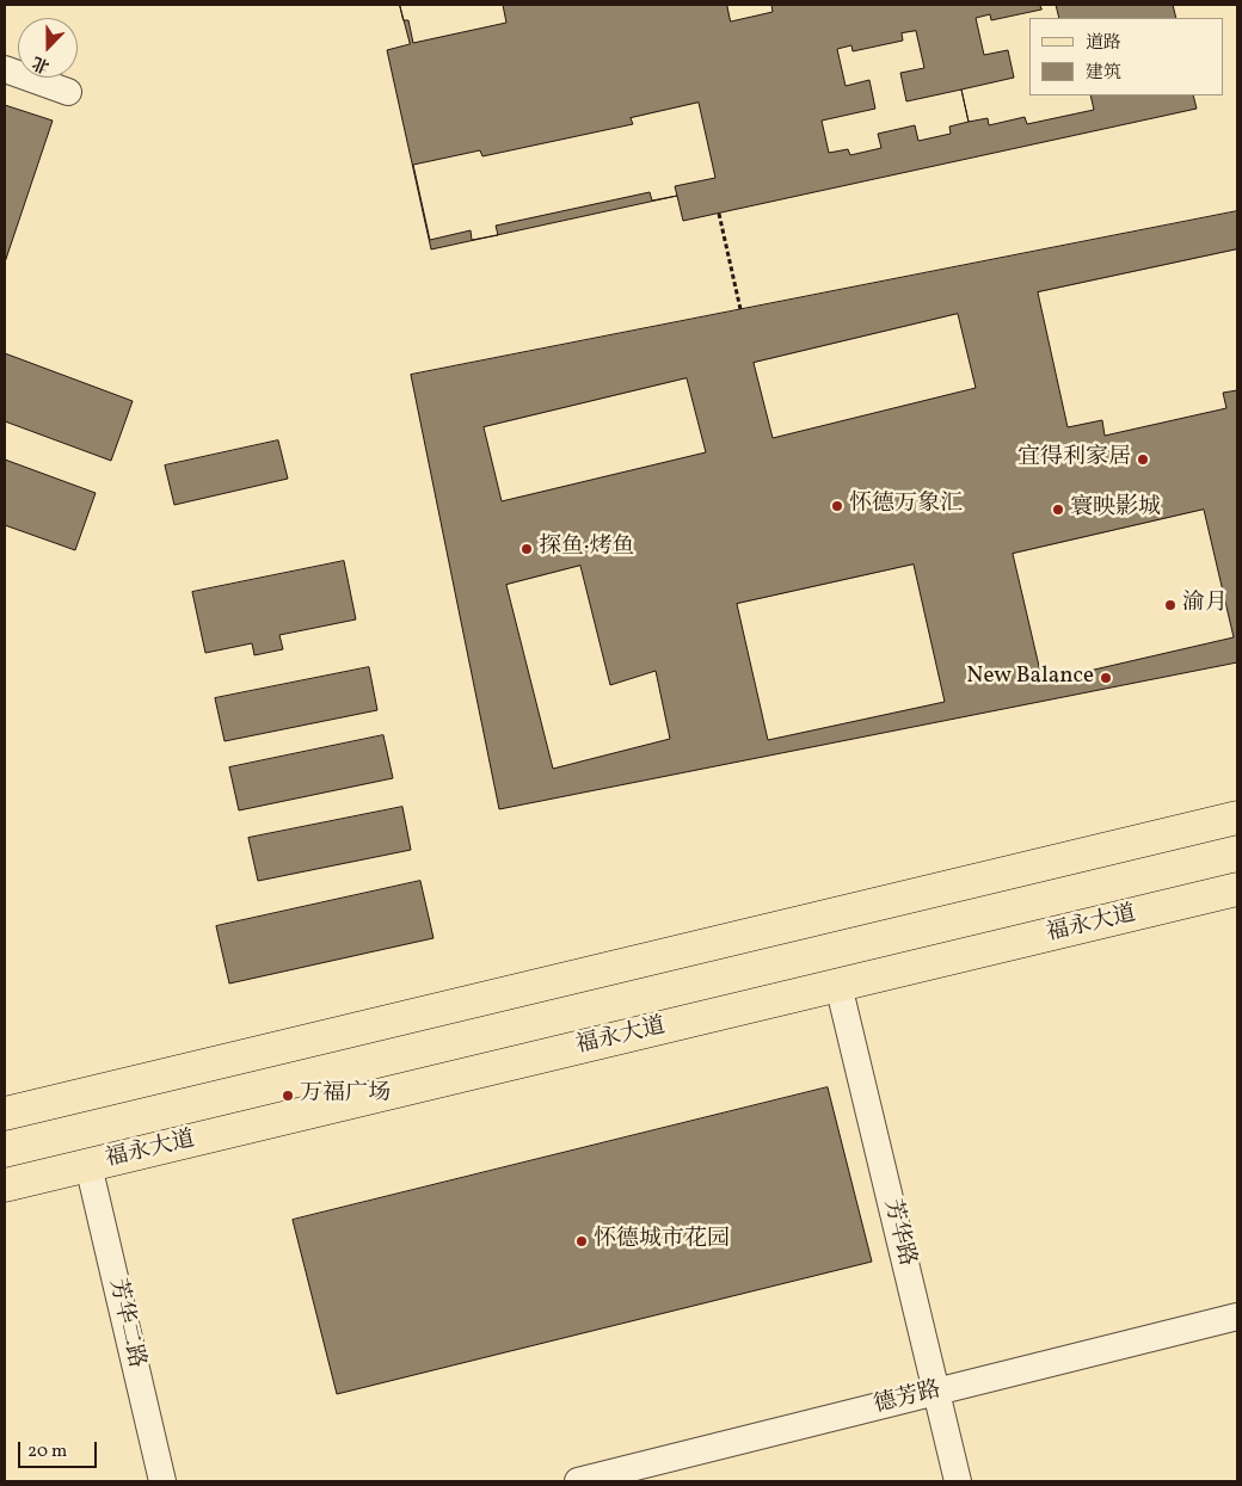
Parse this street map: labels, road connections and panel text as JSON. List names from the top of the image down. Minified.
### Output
{"streets":{"main road":["福永大道"],"street":["芳华路","芳华二路","德芳路"]},"crossings":[["福永大道","芳华路"],["福永大道","芳华二路"],["芳华路","德芳路"]],"places":["宜得利家居","怀德万象汇","寰映影城","探鱼·烤鱼","渝月","New Balance","万福广场","怀德城市花园"],"legend":["道路","建筑"],"scale_bar":"20 m","north":"bottom"}
